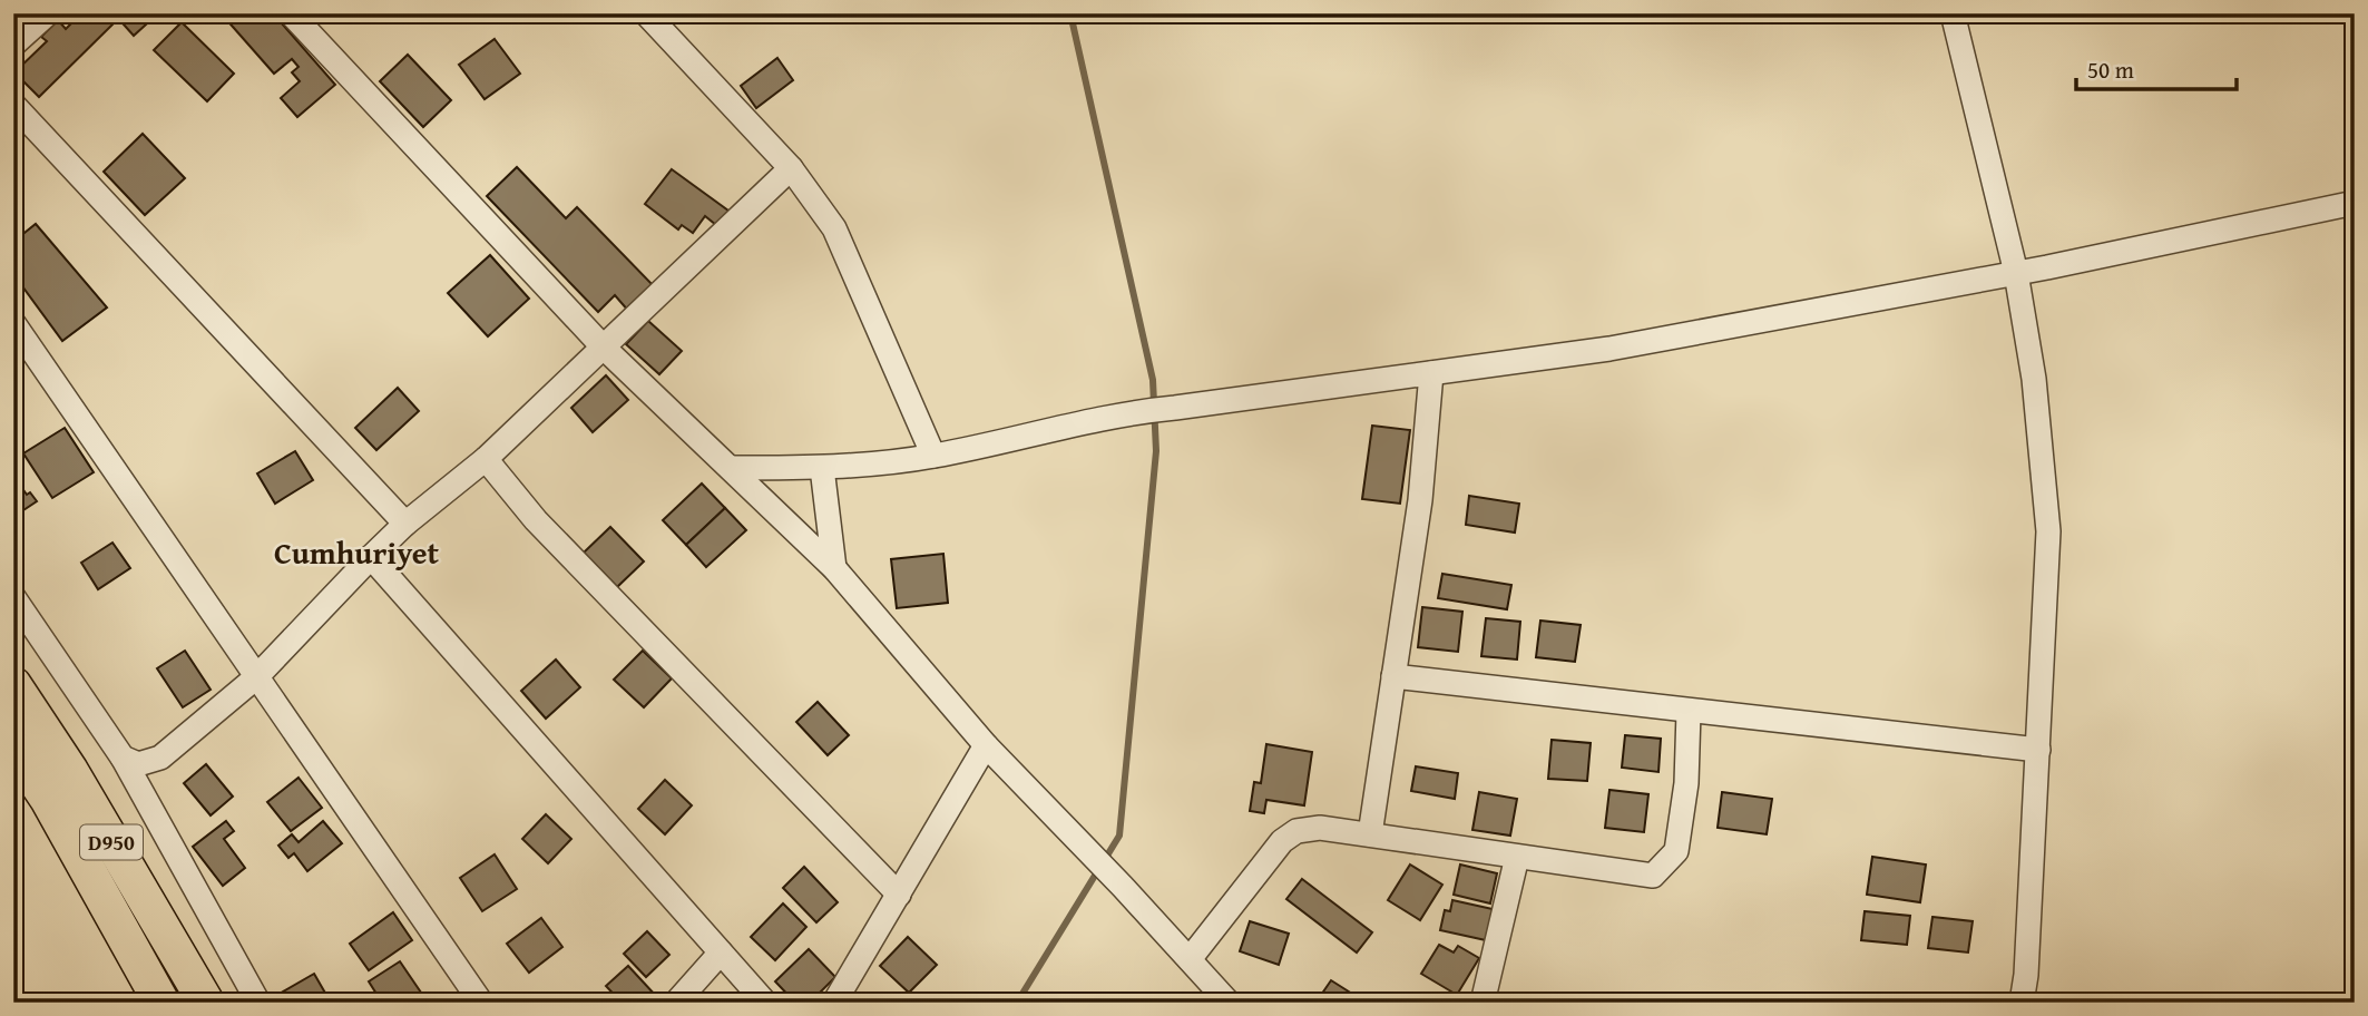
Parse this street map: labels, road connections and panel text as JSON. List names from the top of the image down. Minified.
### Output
{"streets":{"highway":["D950"]},"districts":["Cumhuriyet"],"scale_bar":"50 m"}
